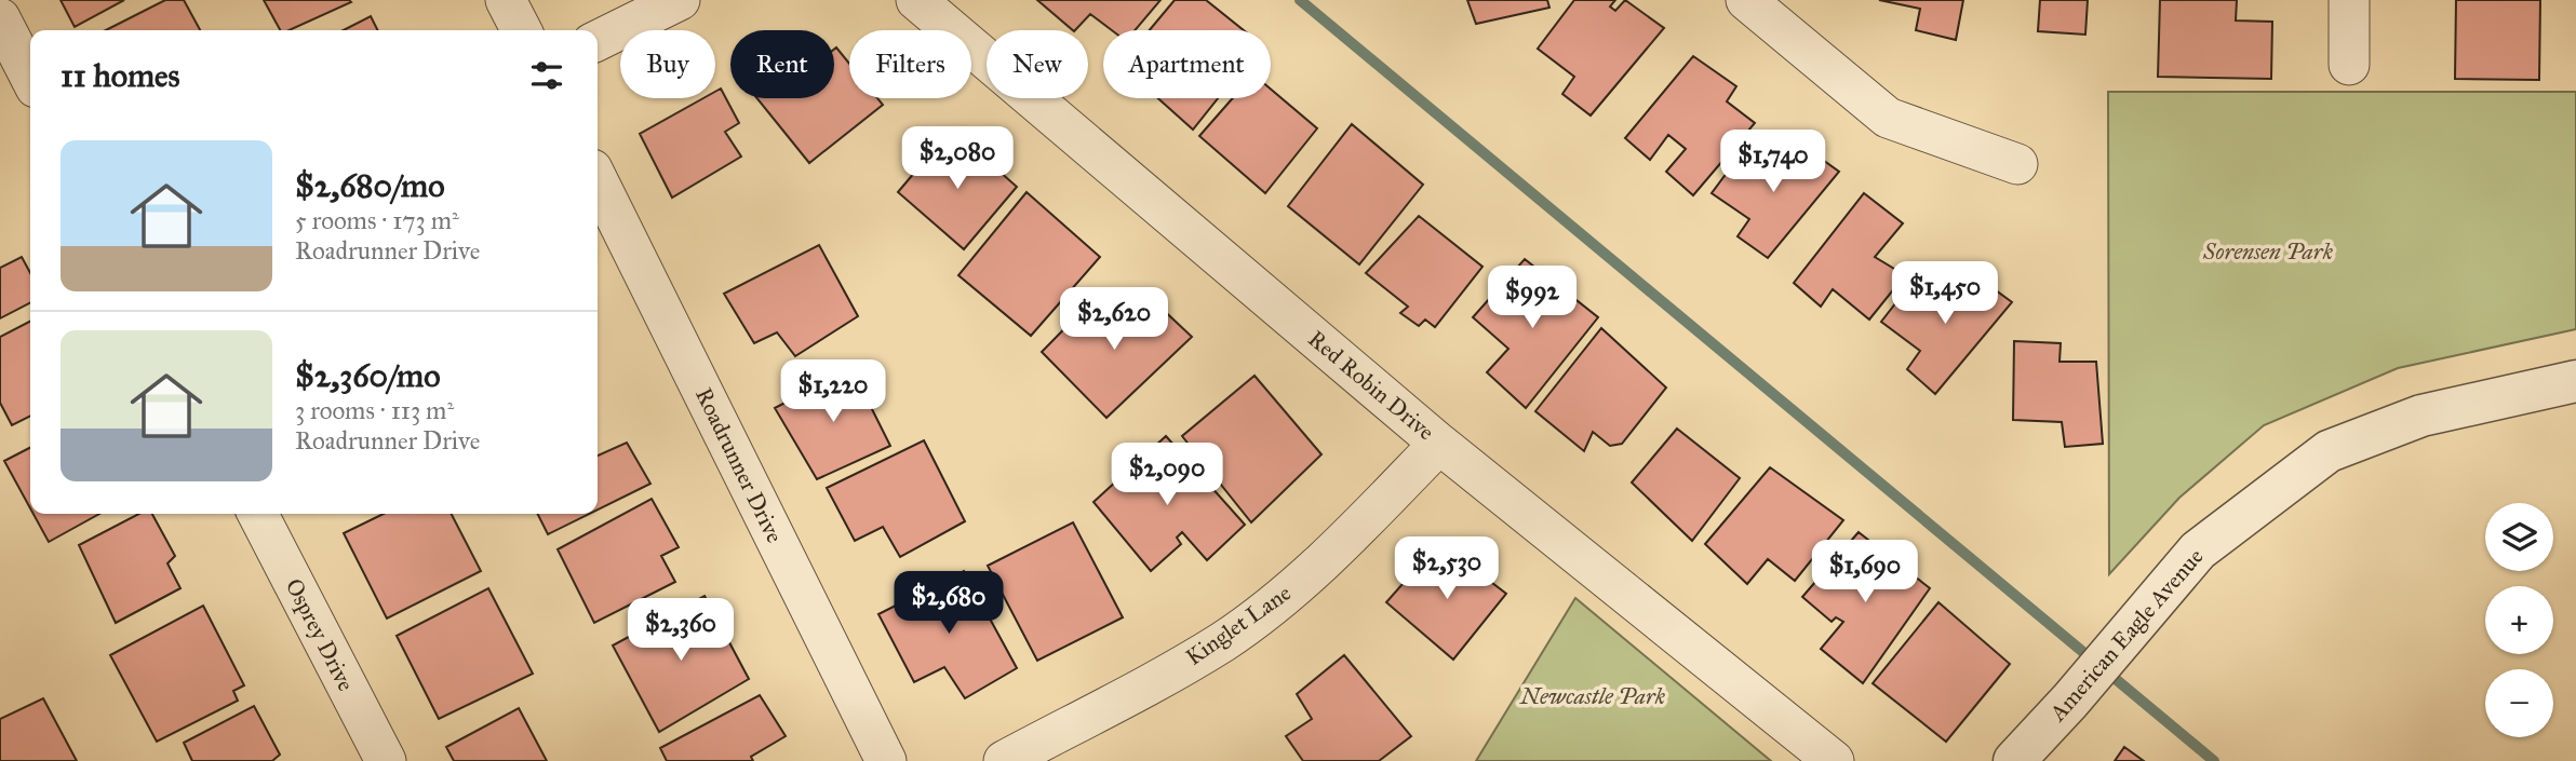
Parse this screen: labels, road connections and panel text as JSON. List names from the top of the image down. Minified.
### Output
{"streets":{"street":["Red Robin Drive","Roadrunner Drive","Kinglet Lane","Osprey Drive","American Eagle Avenue"]},"crossings":[["Red Robin Drive","Kinglet Lane"]],"parks":["Sorensen Park","Newcastle Park"],"page":{"chip":["Buy","Rent","Filters","New","Apartment"],"heading":"11 homes","list":[{"name":"$2,680/mo","note":"5 rooms · 173 m² · Roadrunner Drive"},{"name":"$2,360/mo","note":"3 rooms · 113 m² · Roadrunner Drive"}],"price":["$2,080","$1,740","$1,450","$992","$2,620","$1,220","$2,090","$2,530","$1,690","$2,680","$2,360"],"map_buttons":["+","−"]}}
